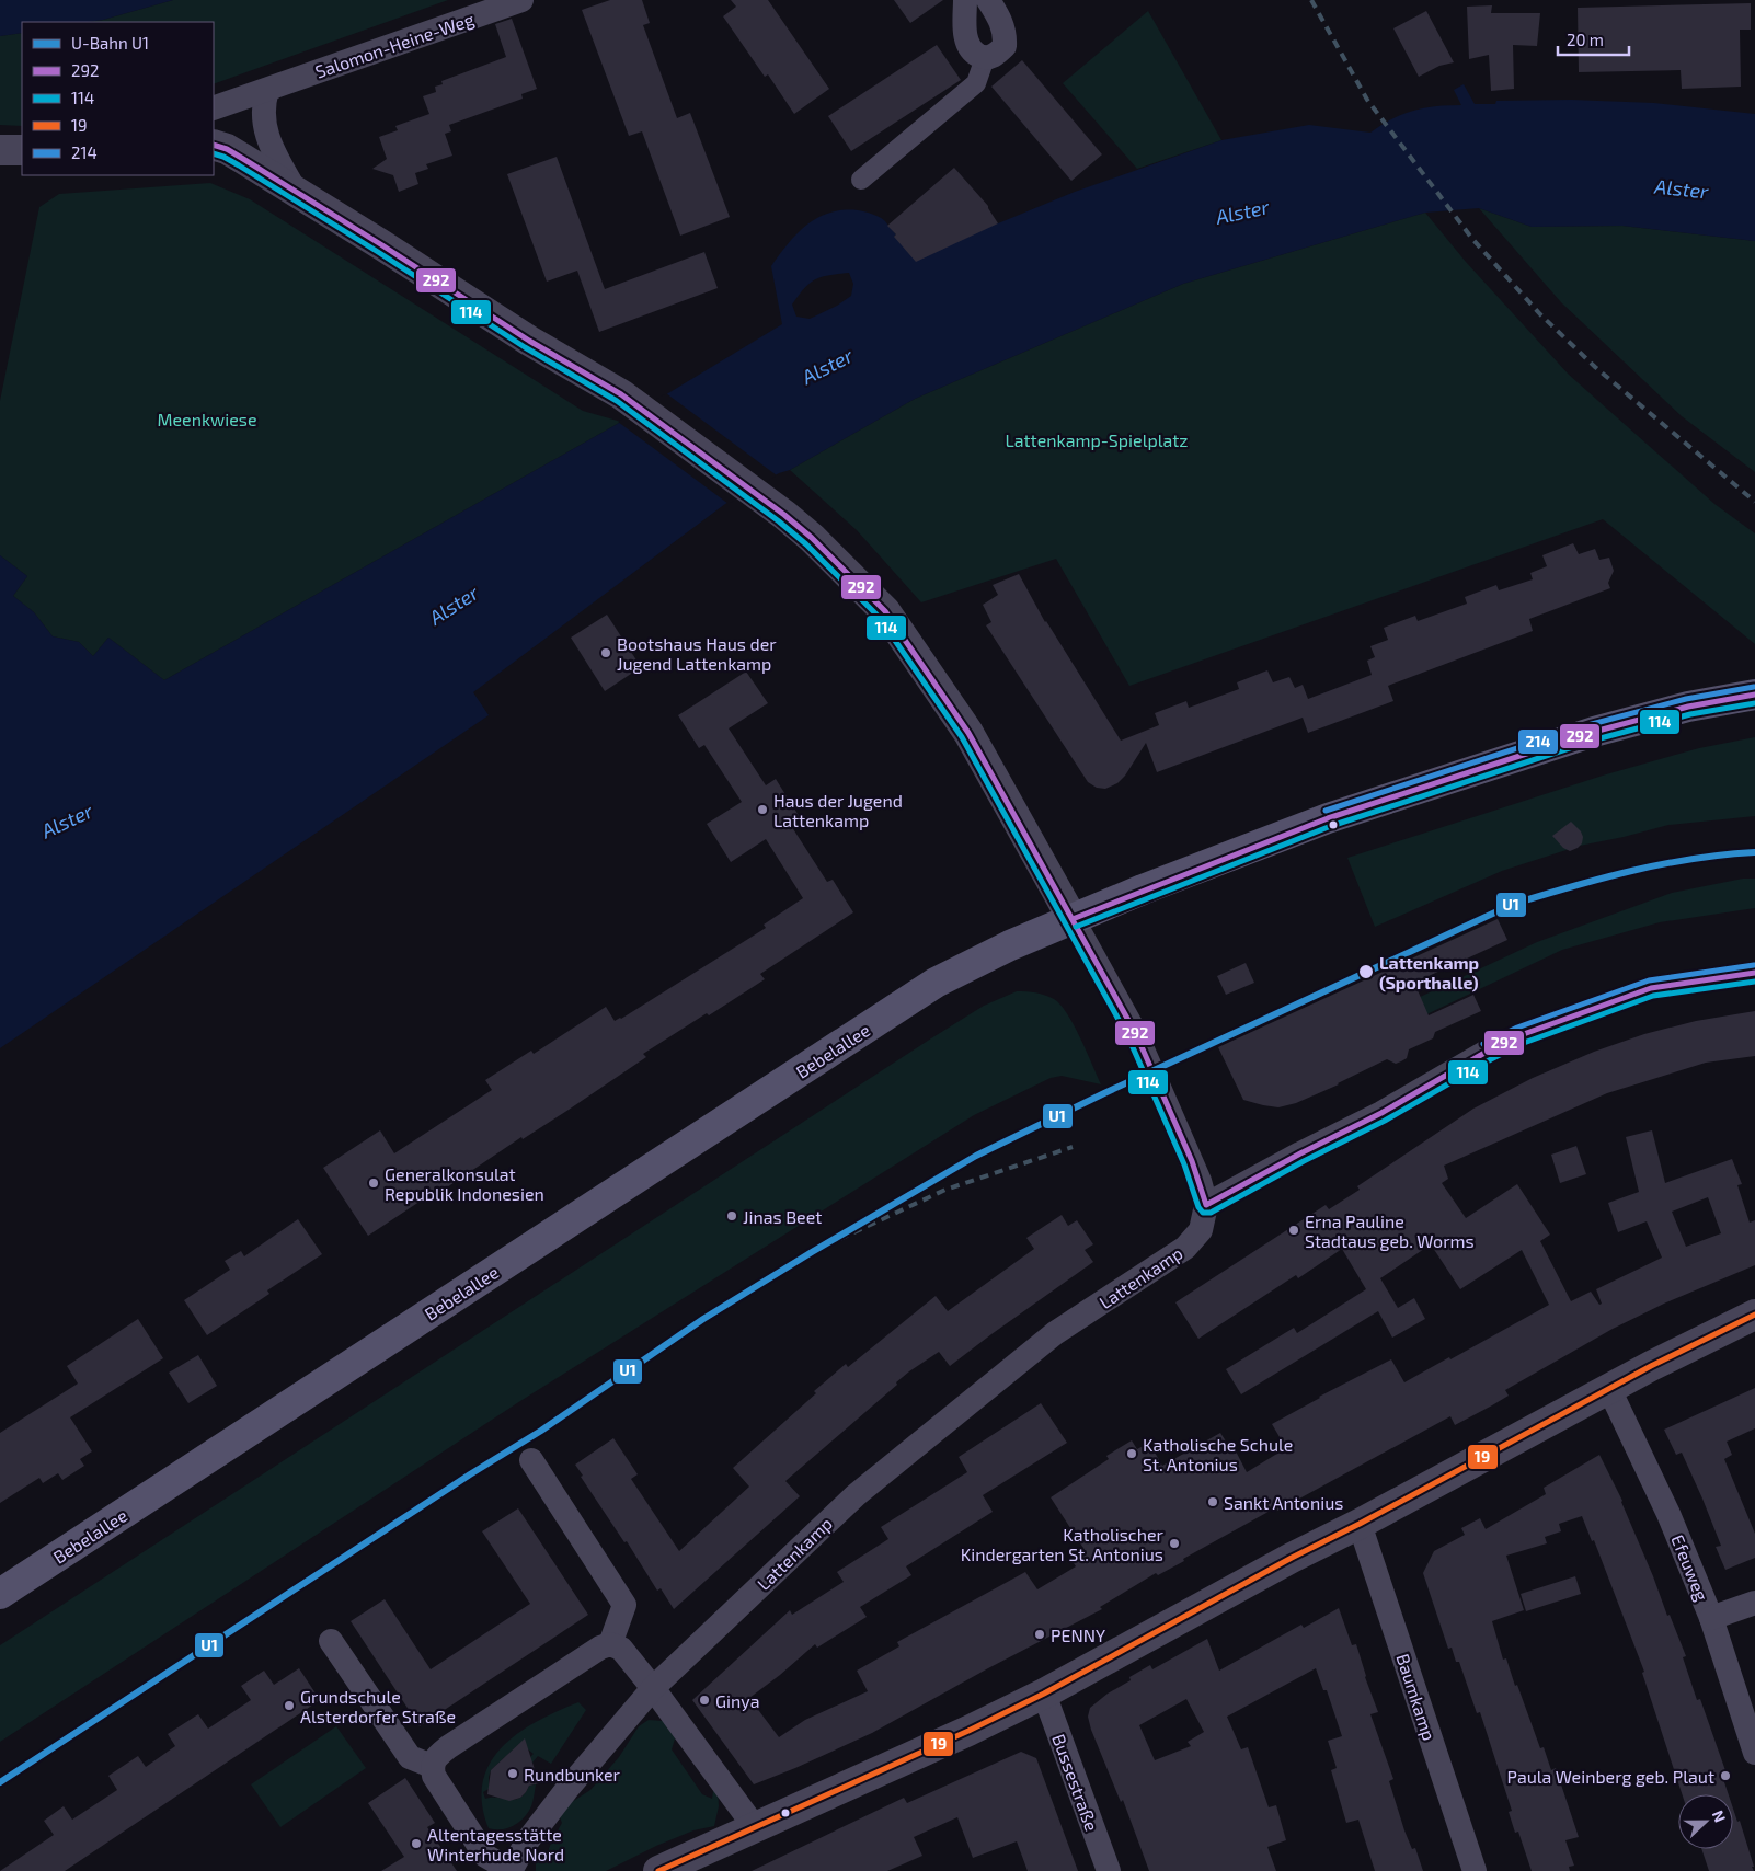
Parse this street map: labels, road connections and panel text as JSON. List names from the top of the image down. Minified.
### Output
{"streets":{"main road":["Bebelallee"],"street":["Salomon-Heine-Weg","Lattenkamp","Efeuweg","Baumkamp","Bussestraße"]},"water":["Alster"],"parks":["Meenkwiese","Lattenkamp-Spielplatz"],"places":["Bootshaus Haus der Jugend Lattenkamp","Haus der Jugend Lattenkamp","Lattenkamp (Sporthalle)","Generalkonsulat Republik Indonesien","Jinas Beet","Erna Pauline Stadtaus geb. Worms","Katholische Schule St. Antonius","Sankt Antonius","Katholischer Kindergarten St. Antonius","PENNY","Ginya","Grundschule Alsterdorfer Straße","Rundbunker","Paula Weinberg geb. Plaut","Altentagesstätte Winterhude Nord"],"lines":["transit line 292","transit line 114","transit line 214","metro line U1","transit line 19"],"legend":["U-Bahn U1","292","114","19","214"],"scale_bar":"20 m","north":"right"}
